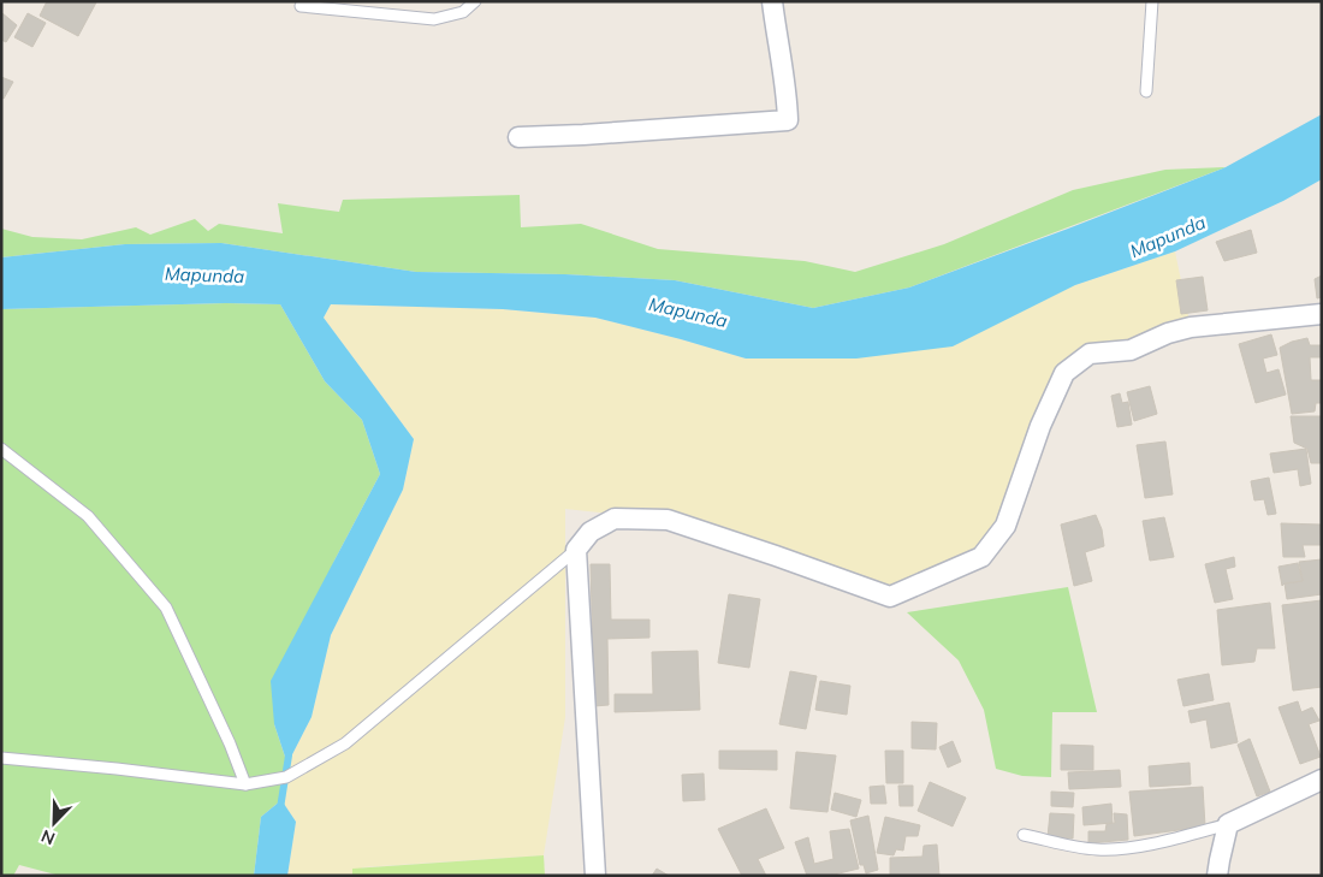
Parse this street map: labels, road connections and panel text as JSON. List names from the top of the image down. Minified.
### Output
{"water":["Mapunda"],"north":"bottom left"}
